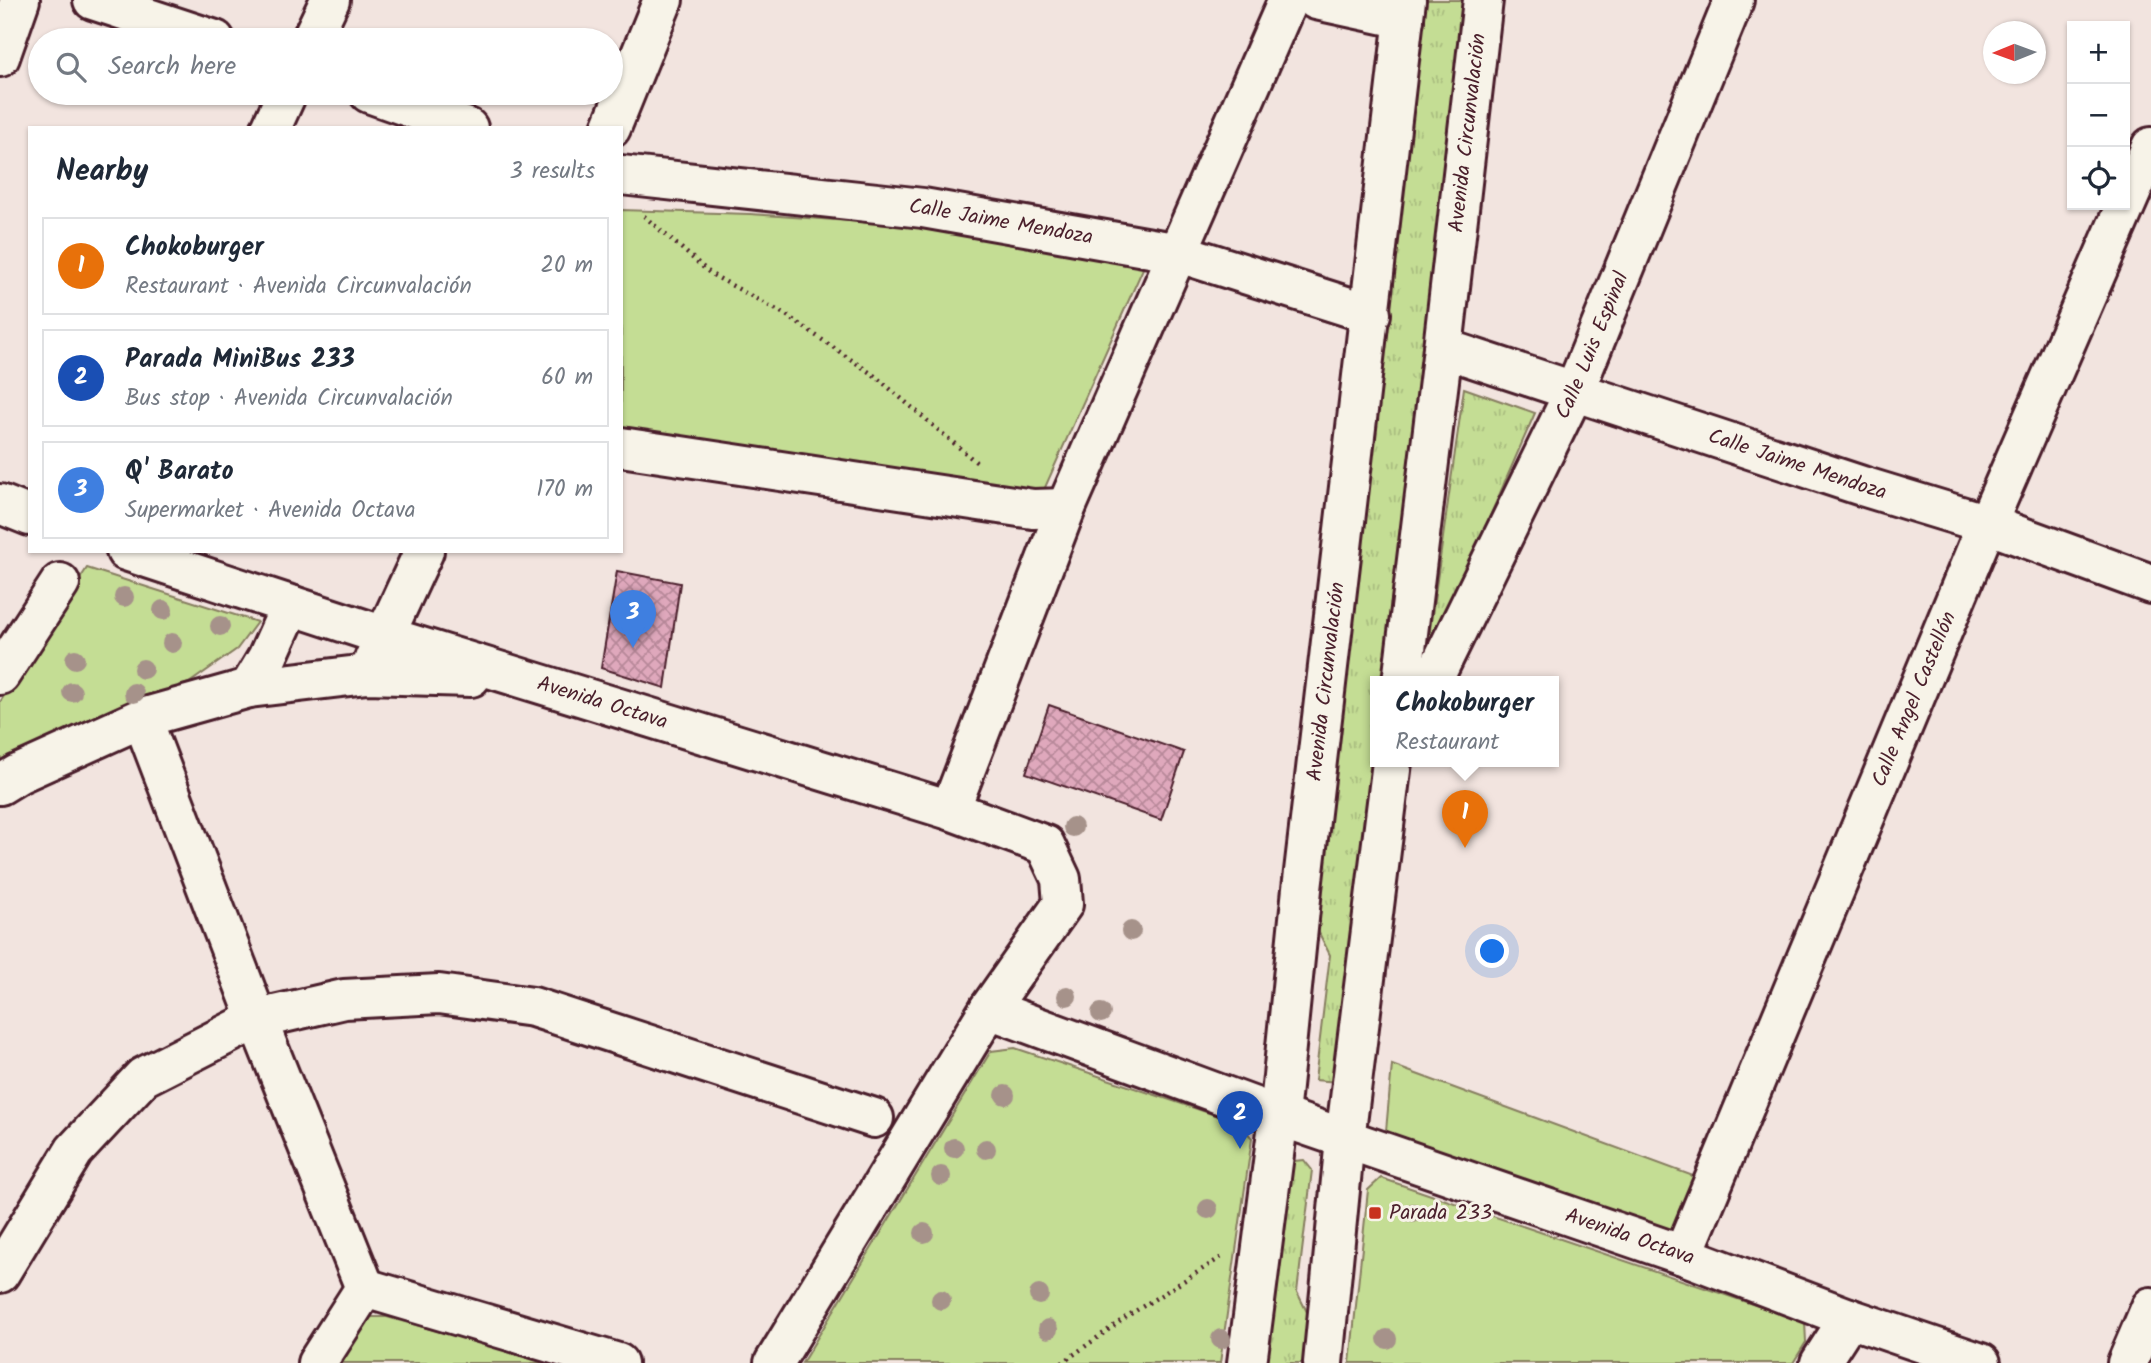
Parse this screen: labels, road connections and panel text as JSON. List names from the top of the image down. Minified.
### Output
{"streets":{"street":["Avenida Circunvalación","Calle Jaime Mendoza","Calle Luis Espinal","Calle Angel Castellón","Avenida Octava"]},"crossings":[["Avenida Circunvalación","Calle Jaime Mendoza"],["Avenida Circunvalación","Avenida Octava"],["Calle Jaime Mendoza","Calle Luis Espinal"],["Calle Jaime Mendoza","Calle Angel Castellón"],["Calle Angel Castellón","Avenida Octava"]],"places":{"transit":["Parada 233"]},"north":"left","page":{"map_buttons":["+","−"],"search":"Search here","heading":["Nearby","3 results"],"list":[{"mark":"1","name":"Chokoburger","note":"Restaurant · Avenida Circunvalación","value":"20 m"},{"mark":"2","name":"Parada MiniBus 233","note":"Bus stop · Avenida Circunvalación","value":"60 m"},{"mark":"3","name":"Q' Barato","note":"Supermarket · Avenida Octava","value":"170 m"}],"pins":["3","1","2"],"popup":["Chokoburger","Restaurant"]}}
